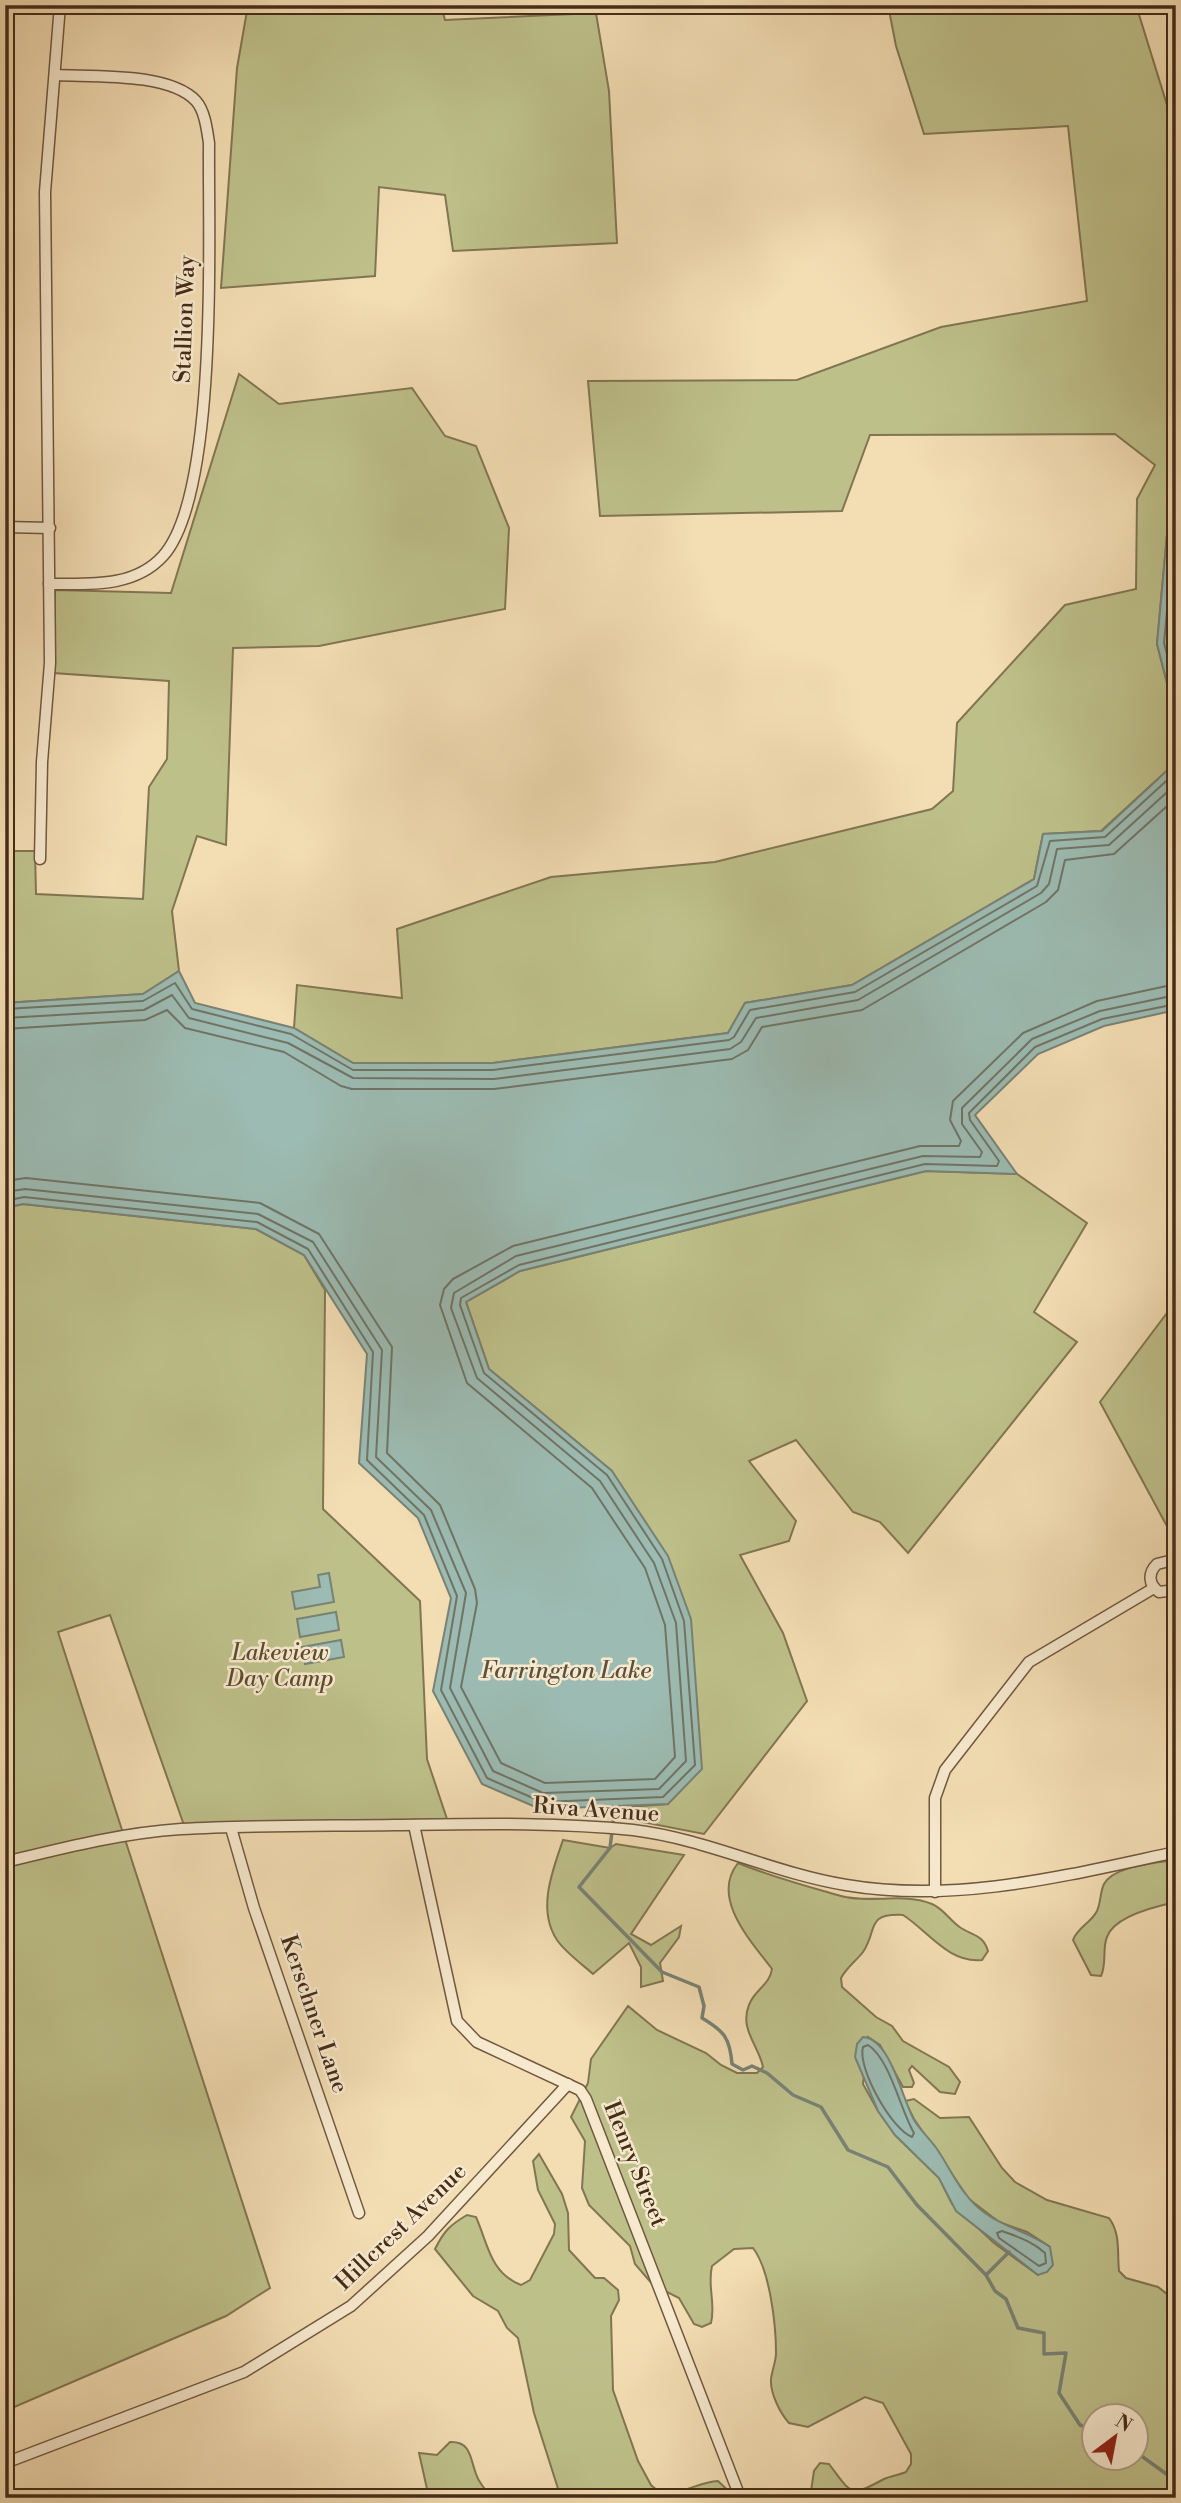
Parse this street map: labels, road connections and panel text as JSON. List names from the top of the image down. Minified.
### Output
{"streets":{"street":["Stallion Way","Riva Avenue","Kerschner Lane","Henry Street","Hillcrest Avenue"]},"crossings":[["Riva Avenue","Kerschner Lane"],["Riva Avenue","Henry Street"],["Henry Street","Hillcrest Avenue"]],"water":["Farrington Lake"],"parks":["Lakeview Day Camp"],"north":"top right"}
